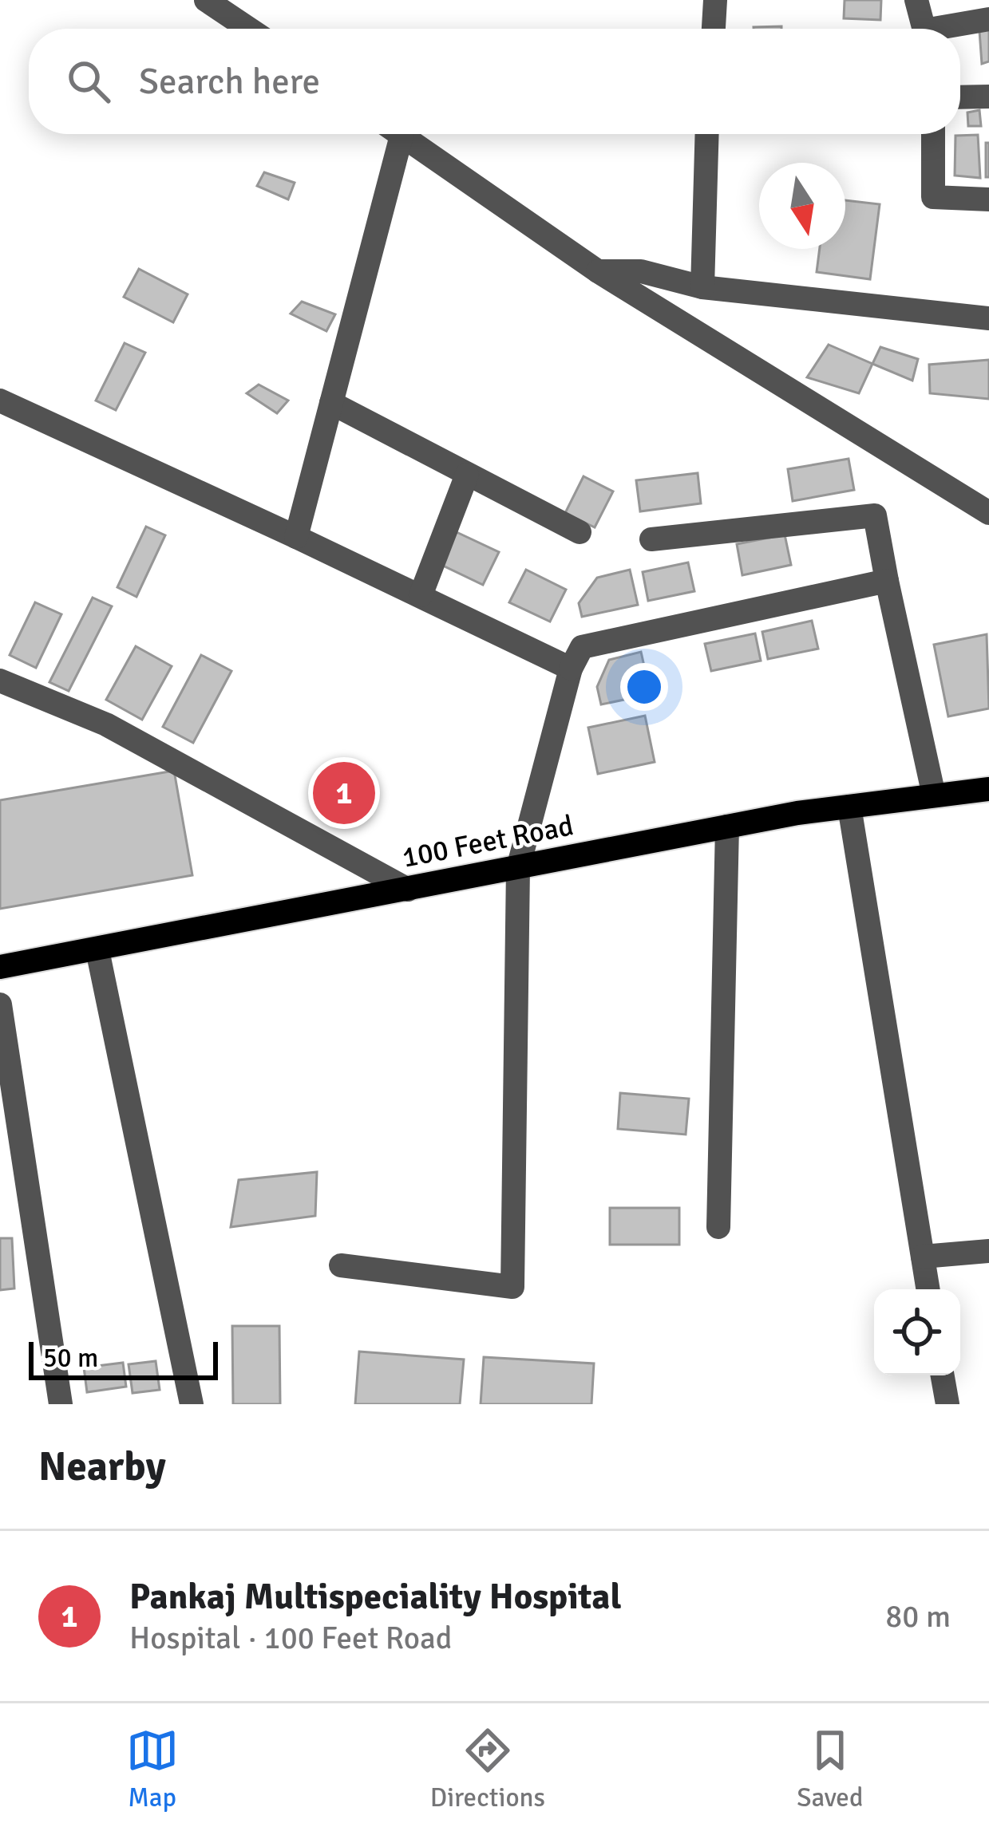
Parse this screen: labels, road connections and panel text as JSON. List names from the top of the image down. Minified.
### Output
{"streets":{"main road":["100 Feet Road"]},"scale_bar":"50 m","north":"bottom","page":{"search":"Search here","pins":"1","scale":"50 m","heading":"Nearby","list":[{"mark":"1","name":"Pankaj Multispeciality Hospital","note":"Hospital · 100 Feet Road","value":"80 m"}],"nav":["Map","Directions","Saved"]}}
